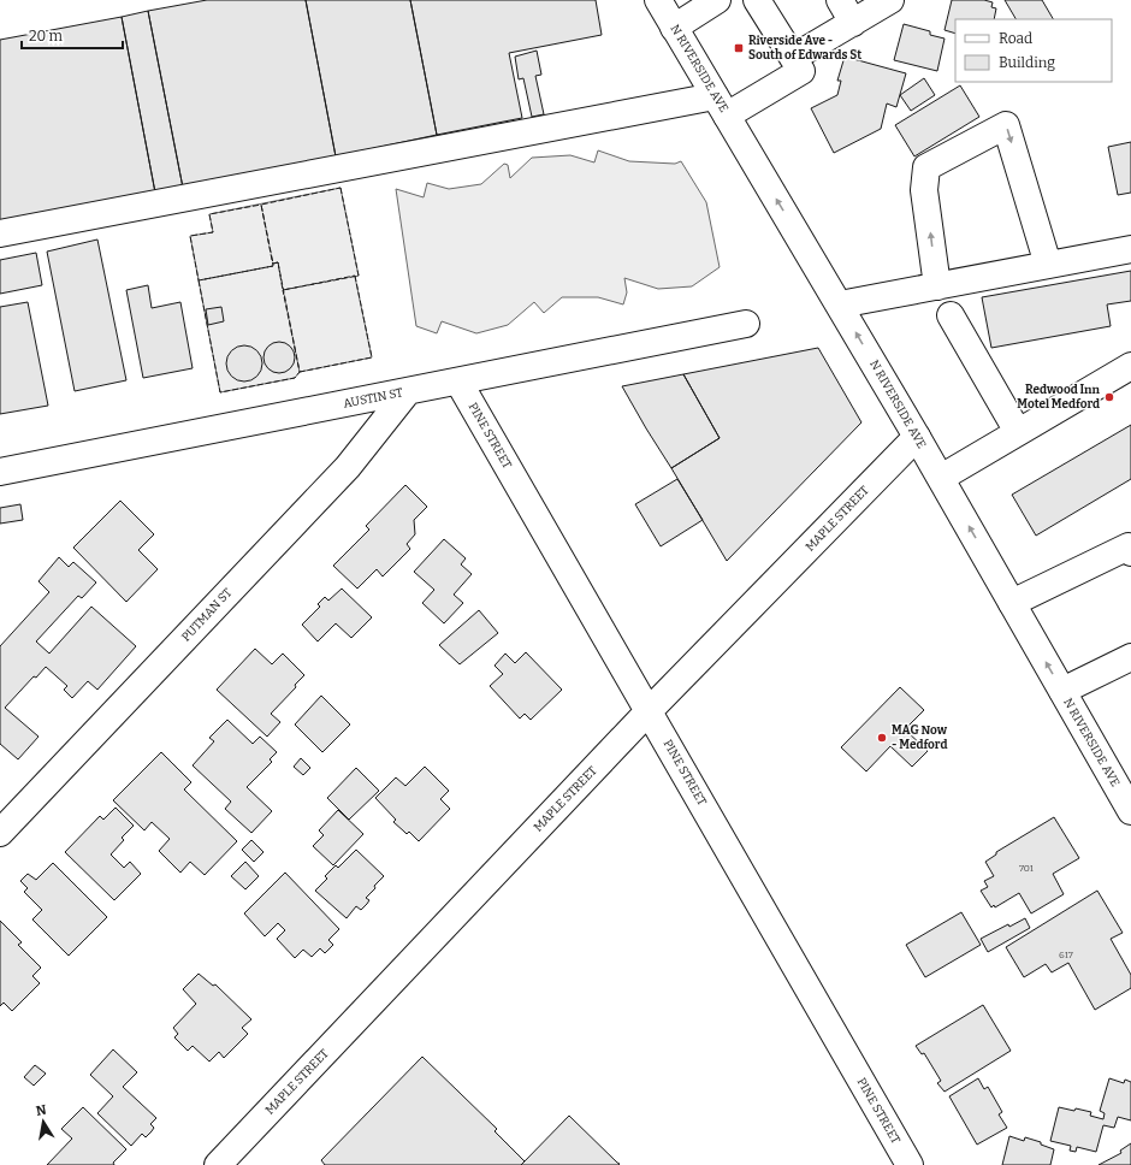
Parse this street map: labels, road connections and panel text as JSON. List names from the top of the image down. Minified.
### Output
{"streets":{"street":["N RIVERSIDE AVE","AUSTIN ST","PINE STREET","MAPLE STREET","PUTMAN ST"]},"crossings":[["N RIVERSIDE AVE","MAPLE STREET"],["AUSTIN ST","PINE STREET"],["AUSTIN ST","PUTMAN ST"],["PINE STREET","MAPLE STREET"]],"one_way":["N RIVERSIDE AVE"],"places":{"transit":["Riverside Ave - South of Edwards St"],"other":["Redwood Inn Motel Medford","MAG Now - Medford"]},"house_numbers":["701","617"],"legend":["Road","Building"],"scale_bar":"20 m","north":"top"}
